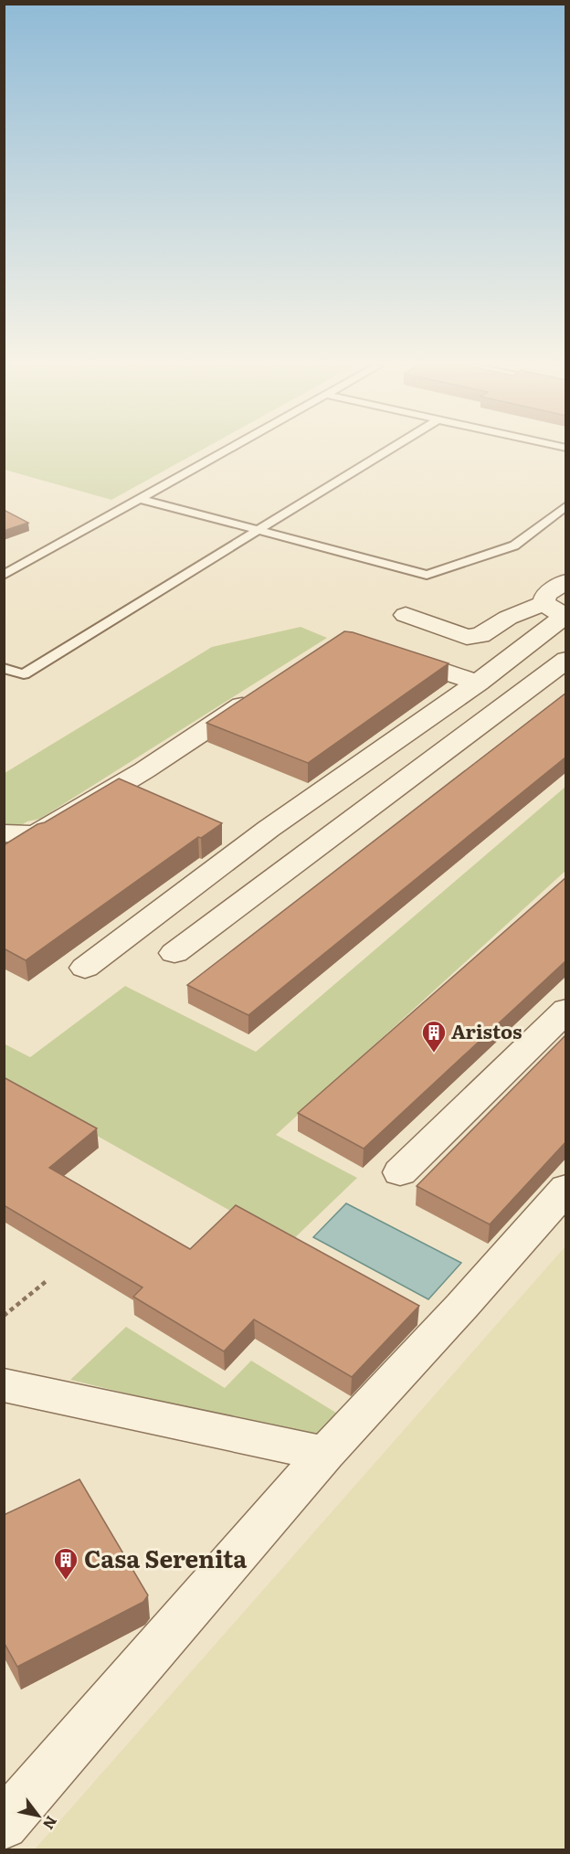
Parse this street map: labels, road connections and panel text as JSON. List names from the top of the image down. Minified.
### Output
{"places":{"building":["Aristos","Casa Serenita"]},"north":"bottom right"}
